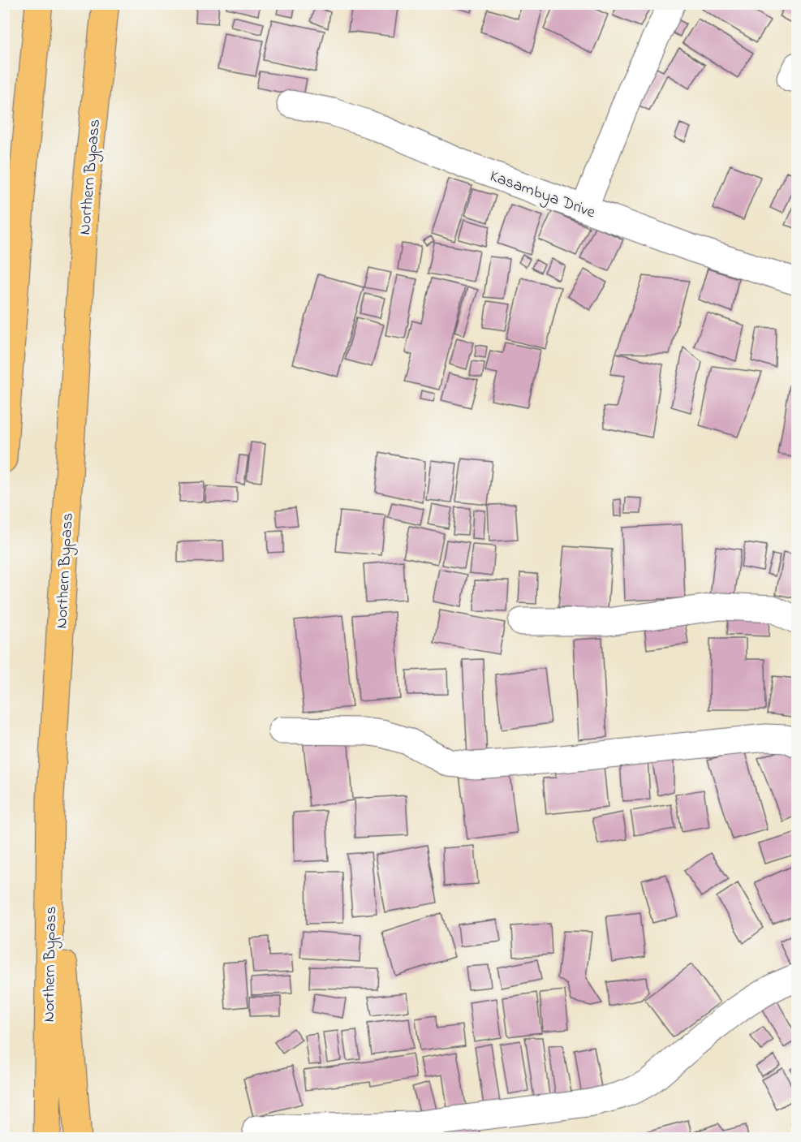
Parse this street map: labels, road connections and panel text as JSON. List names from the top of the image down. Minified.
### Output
{"streets":{"highway":["Northern Bypass"],"street":["Kasambya Drive"]}}
